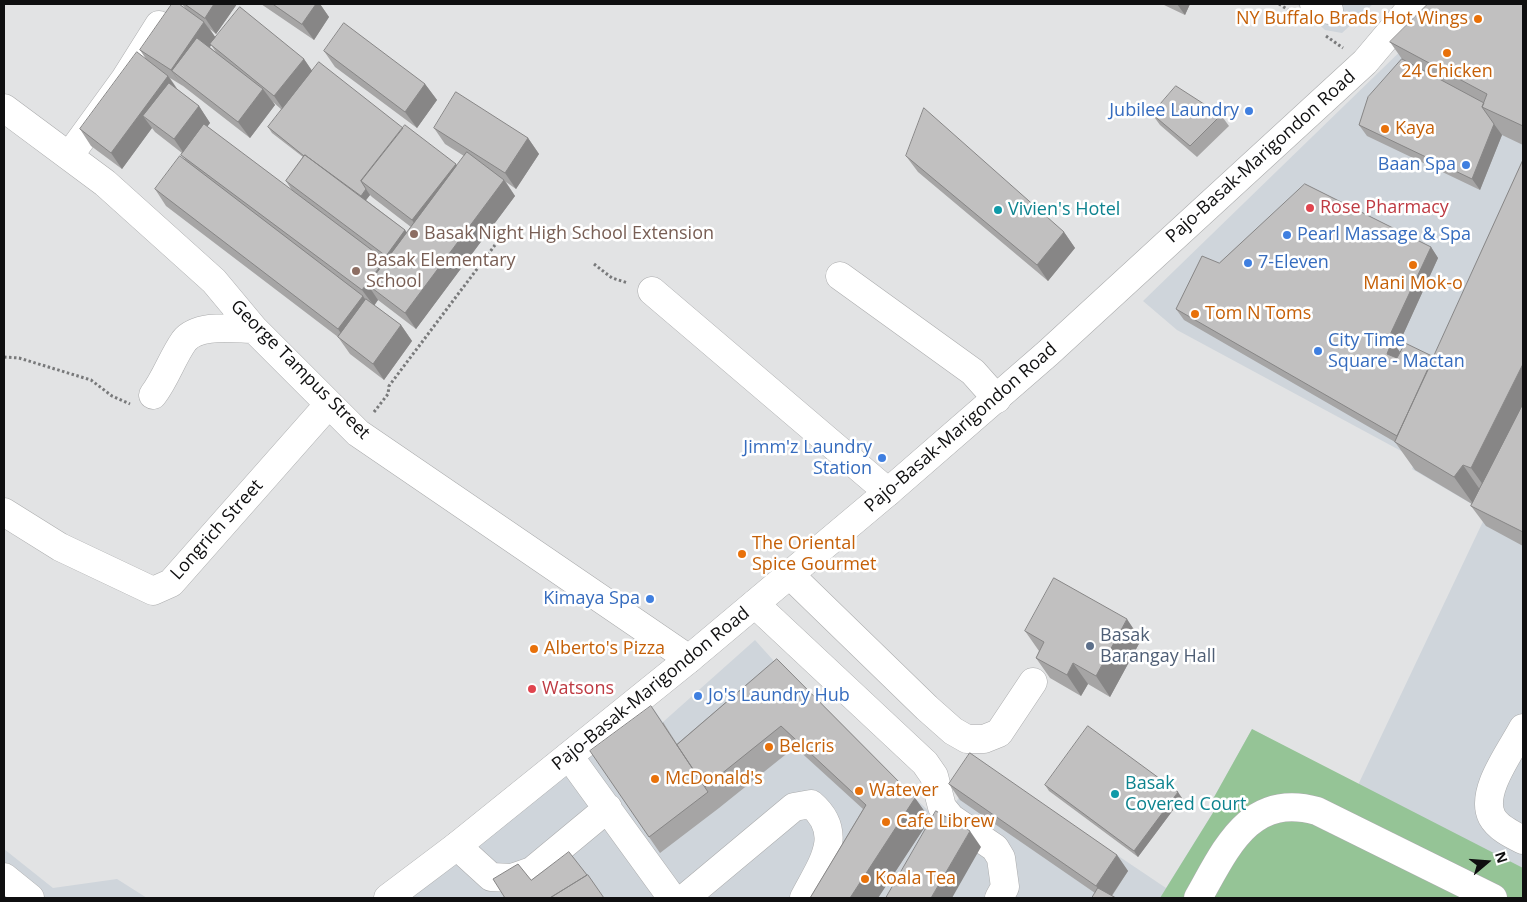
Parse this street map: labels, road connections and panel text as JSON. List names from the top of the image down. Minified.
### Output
{"streets":{"street":["Pajo-Basak-Marigondon Road","George Tampus Street","Longrich Street"]},"crossings":[["Pajo-Basak-Marigondon Road","George Tampus Street"],["George Tampus Street","Longrich Street"]],"places":["NY Buffalo Brads Hot Wings","24 Chicken","Jubilee Laundry","Kaya","Baan Spa","Rose Pharmacy","Vivien's Hotel","Basak Night High School Extension","Pearl Massage & Spa","7-Eleven","Mani Mok-o","Basak Elementary School","Tom N Toms","City Time Square - Mactan","Jimm'z Laundry Station","The Oriental Spice Gourmet","Kimaya Spa","Basak Barangay Hall","Alberto's Pizza","Watsons","Jo's Laundry Hub","Belcris","McDonald's","Watever","Basak Covered Court","Cafe Librew","Koala Tea"],"north":"right"}
